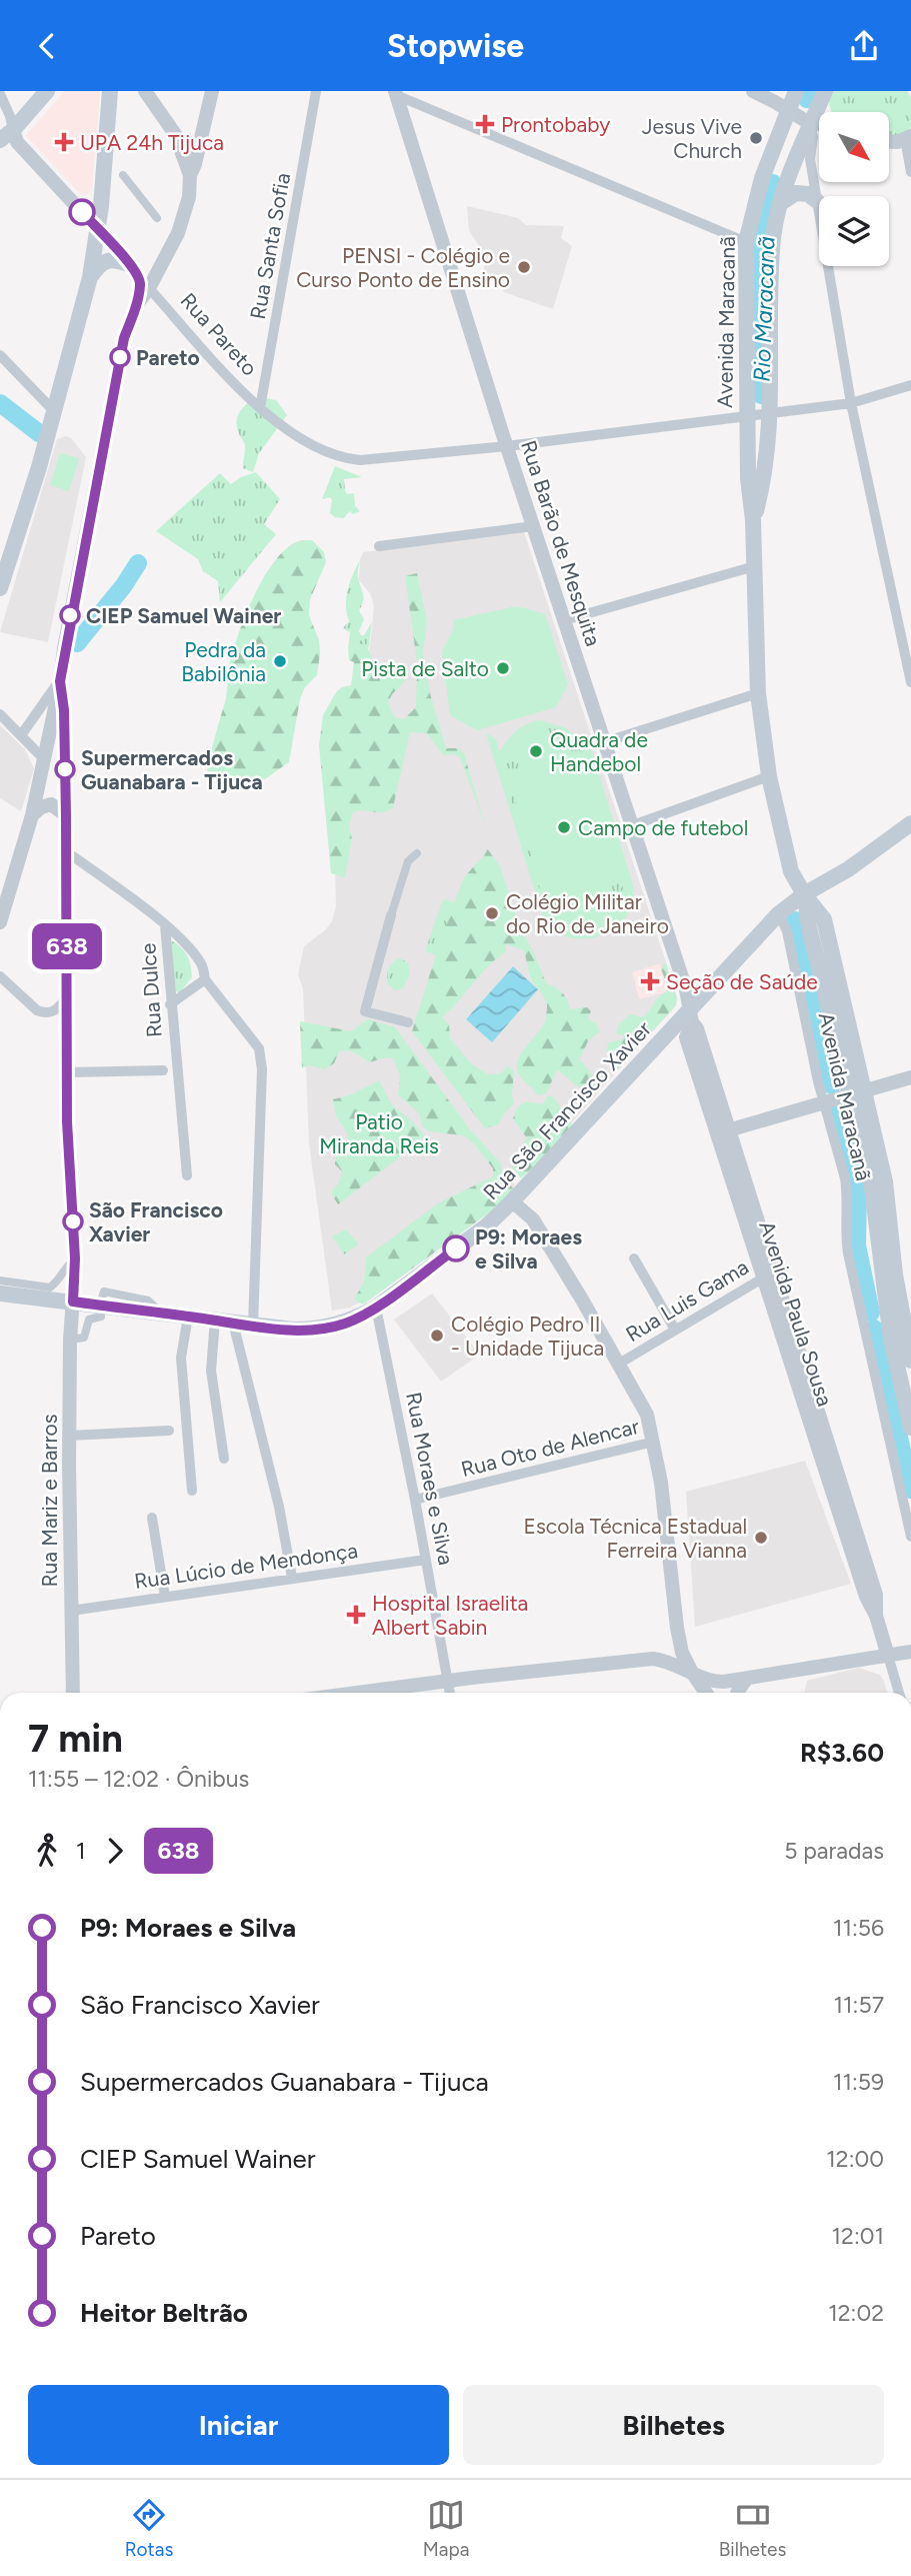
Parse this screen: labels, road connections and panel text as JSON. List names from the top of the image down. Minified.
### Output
{"streets":{"main road":["Avenida Maracanã","Rua São Francisco Xavier"],"street":["Rua Santa Sofia","Rua Pareto","Rua Barão de Mesquita","Rua Dulce","Rua Luis Gama","Avenida Paula Sousa","Rua Oto de Alencar","Rua Moraes e Silva","Rua Mariz e Barros","Rua Lúcio de Mendonça"]},"crossings":[["Rua Santa Sofia","Rua Pareto"],["Avenida Maracanã","Rua Pareto"],["Avenida Maracanã","Rua São Francisco Xavier"],["Rua Pareto","Rua Barão de Mesquita"],["Rua Barão de Mesquita","Rua São Francisco Xavier"],["Rua Barão de Mesquita","Avenida Paula Sousa"],["Rua Dulce","Rua Mariz e Barros"],["Rua São Francisco Xavier","Avenida Paula Sousa"],["Rua São Francisco Xavier","Rua Moraes e Silva"],["Rua São Francisco Xavier","Rua Mariz e Barros"],["Rua Luis Gama","Avenida Paula Sousa"],["Rua Oto de Alencar","Rua Moraes e Silva"],["Rua Moraes e Silva","Rua Lúcio de Mendonça"],["Rua Mariz e Barros","Rua Lúcio de Mendonça"]],"water":["Rio Maracanã"],"parks":["Patio Miranda Reis"],"places":{"health":["Prontobaby","UPA 24h Tijuca","Seção de Saúde","Hospital Israelita Albert Sabin"],"other":["Jesus Vive Church","PENSI - Colégio e Curso Ponto de Ensino","Pareto","CIEP Samuel Wainer","Pedra da Babilônia","Pista de Salto","Quadra de Handebol","Supermercados Guanabara - Tijuca","Campo de futebol","Colégio Militar do Rio de Janeiro","São Francisco Xavier","P9: Moraes e Silva","Colégio Pedro II - Unidade Tijuca","Escola Técnica Estadual Ferreira Vianna"]},"lines":["bus line 638"],"north":"bottom right","page":{"header":"Stopwise","on_map":"638","heading":["7 min","11:55 – 12:02 · Ônibus","R$3.60"],"legs":["1","638","5 paradas"],"list":[{"name":"P9: Moraes e Silva","value":"11:56"},{"name":"São Francisco Xavier","value":"11:57"},{"name":"Supermercados Guanabara - Tijuca","value":"11:59"},{"name":"CIEP Samuel Wainer","value":"12:00"},{"name":"Pareto","value":"12:01"},{"name":"Heitor Beltrão","value":"12:02"}],"buttons":["Iniciar","Bilhetes"],"tabs":["Rotas","Mapa","Bilhetes"]}}
